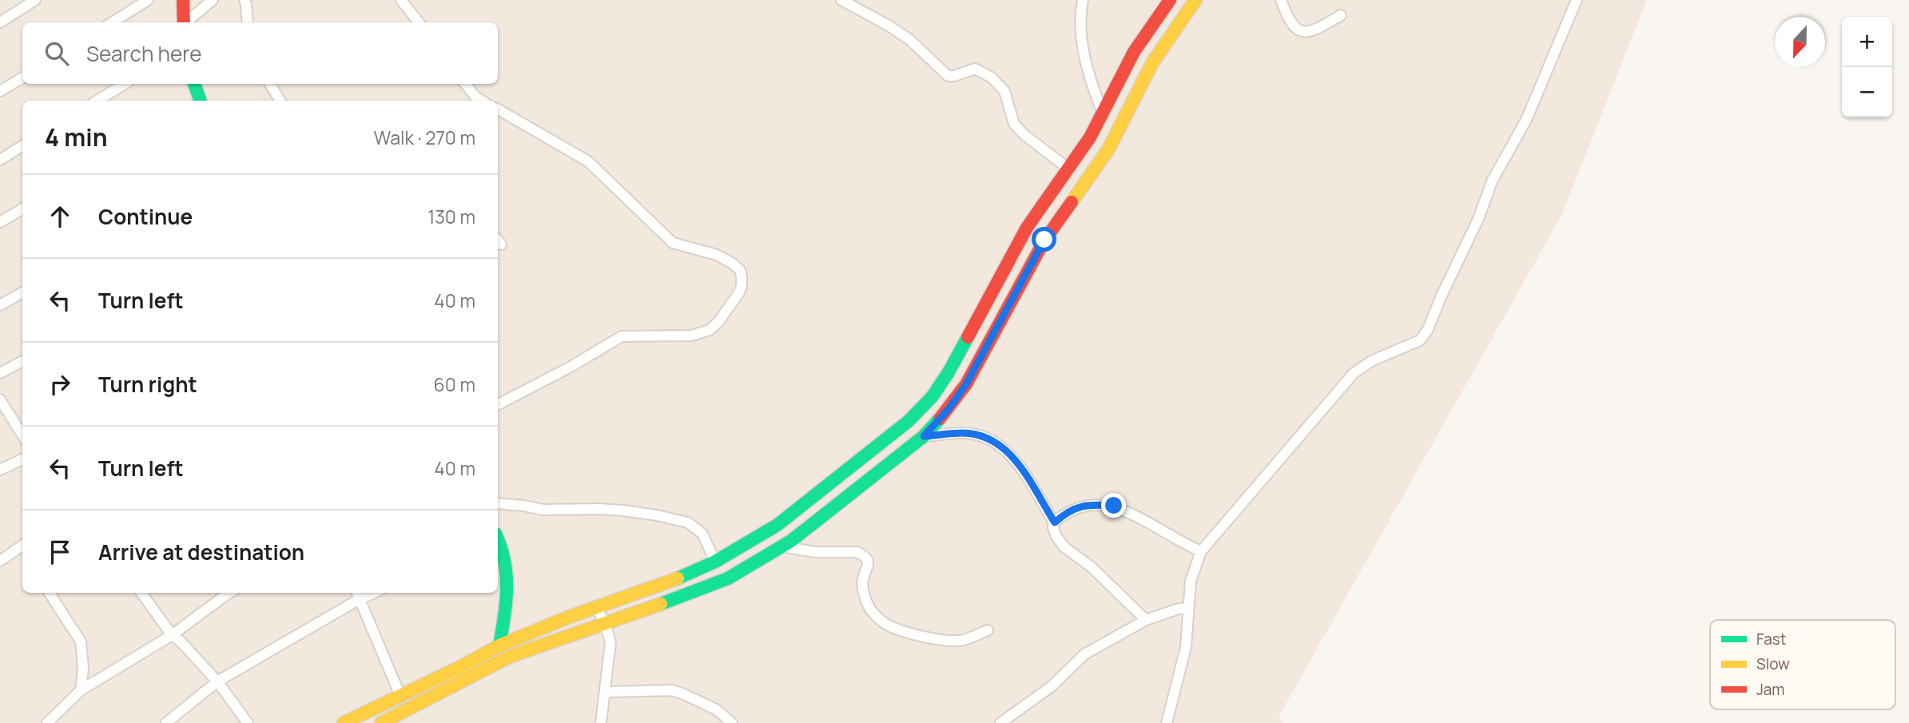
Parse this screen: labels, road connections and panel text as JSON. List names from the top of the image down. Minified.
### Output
{"legend":["Fast","Slow","Jam"],"north":"bottom","page":{"map_buttons":["+","−"],"search":"Search here","heading":["4 min","Walk · 270 m"],"list":[["Continue","130 m"],["Turn left","40 m"],["Turn right","60 m"],["Turn left","40 m"],"Arrive at destination"]}}
